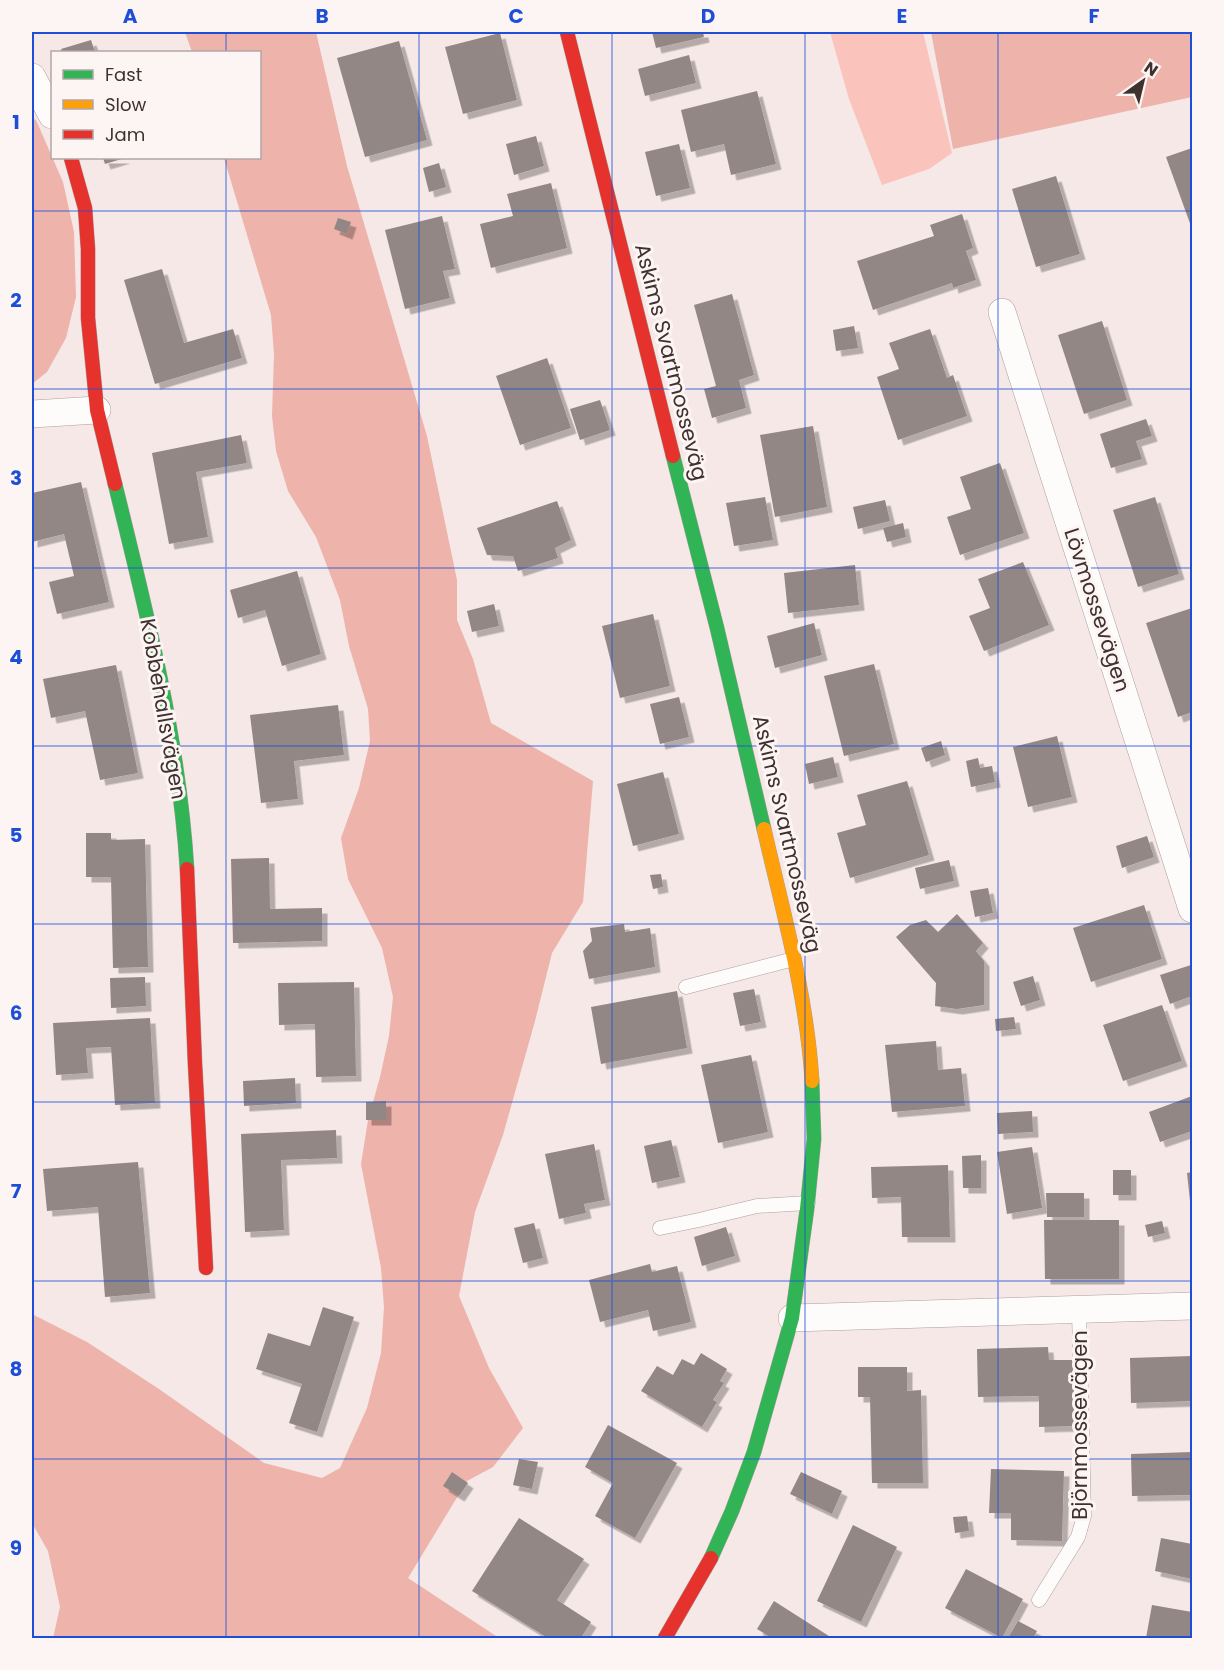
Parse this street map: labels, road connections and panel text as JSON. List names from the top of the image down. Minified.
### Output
{"streets":{"street":["Askims Svartmosseväg","Lövmossevägen","Kobbehallsvägen","Björnmossevägen"]},"crossings":[["Askims Svartmosseväg","Björnmossevägen"]],"legend":["Fast","Slow","Jam"],"north":"top right","grid":{"columns":["A","B","C","D","E","F"],"rows":["1","2","3","4","5","6","7","8","9"]}}
